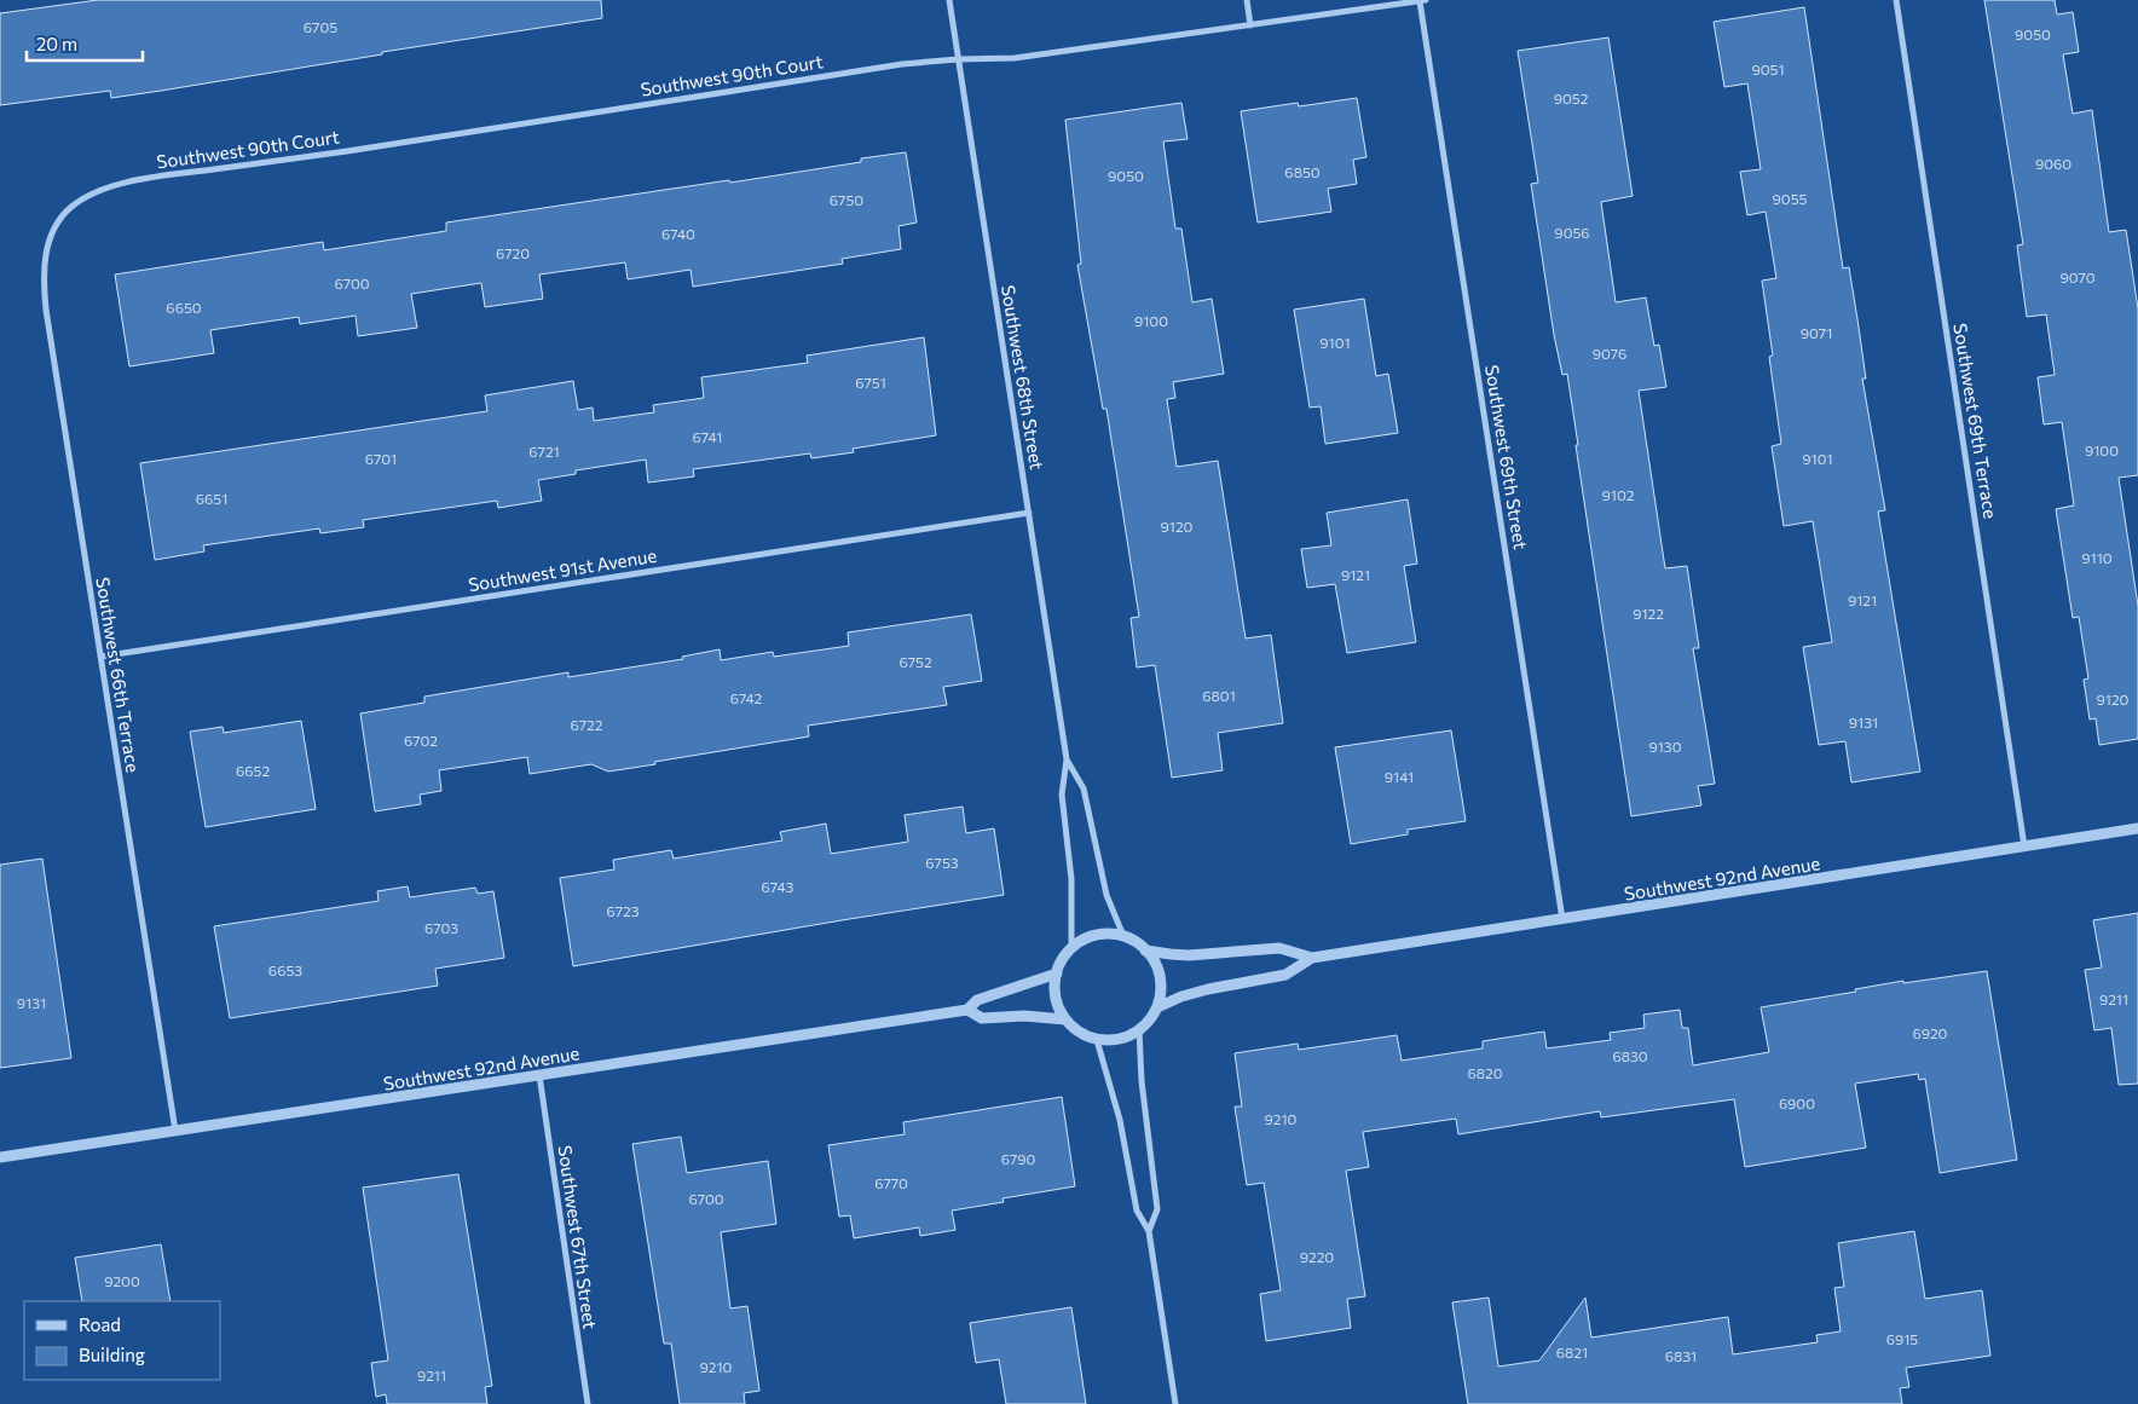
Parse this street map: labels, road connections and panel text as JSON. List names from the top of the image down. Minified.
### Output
{"streets":{"street":["Southwest 90th Court","Southwest 68th Street","Southwest 69th Terrace","Southwest 69th Street","Southwest 91st Avenue","Southwest 66th Terrace","Southwest 92nd Avenue","Southwest 67th Street"]},"crossings":[["Southwest 90th Court","Southwest 68th Street"],["Southwest 90th Court","Southwest 69th Street"],["Southwest 90th Court","Southwest 66th Terrace"],["Southwest 68th Street","Southwest 91st Avenue"],["Southwest 68th Street","Southwest 92nd Avenue"],["Southwest 69th Terrace","Southwest 92nd Avenue"],["Southwest 69th Street","Southwest 92nd Avenue"],["Southwest 91st Avenue","Southwest 66th Terrace"],["Southwest 66th Terrace","Southwest 92nd Avenue"],["Southwest 92nd Avenue","Southwest 67th Street"]],"house_numbers":["6705","9050","9051","9052","9060","6850","9050","9055","6750","9056","6740","6720","9070","6700","6650","9100","9071","9101","9076","6751","6741","9100","6721","6701","9101","9102","6651","9120","9110","9121","9121","9122","6752","6801","6742","9120","9131","6722","6702","9130","6652","9141","6753","6743","6723","6703","6653","9211","9131","6920","6830","6820","6900","9210","6790","6770","6700","9220","9200","6915","6821","6831","9210","9211"],"legend":["Road","Building"],"scale_bar":"20 m"}
